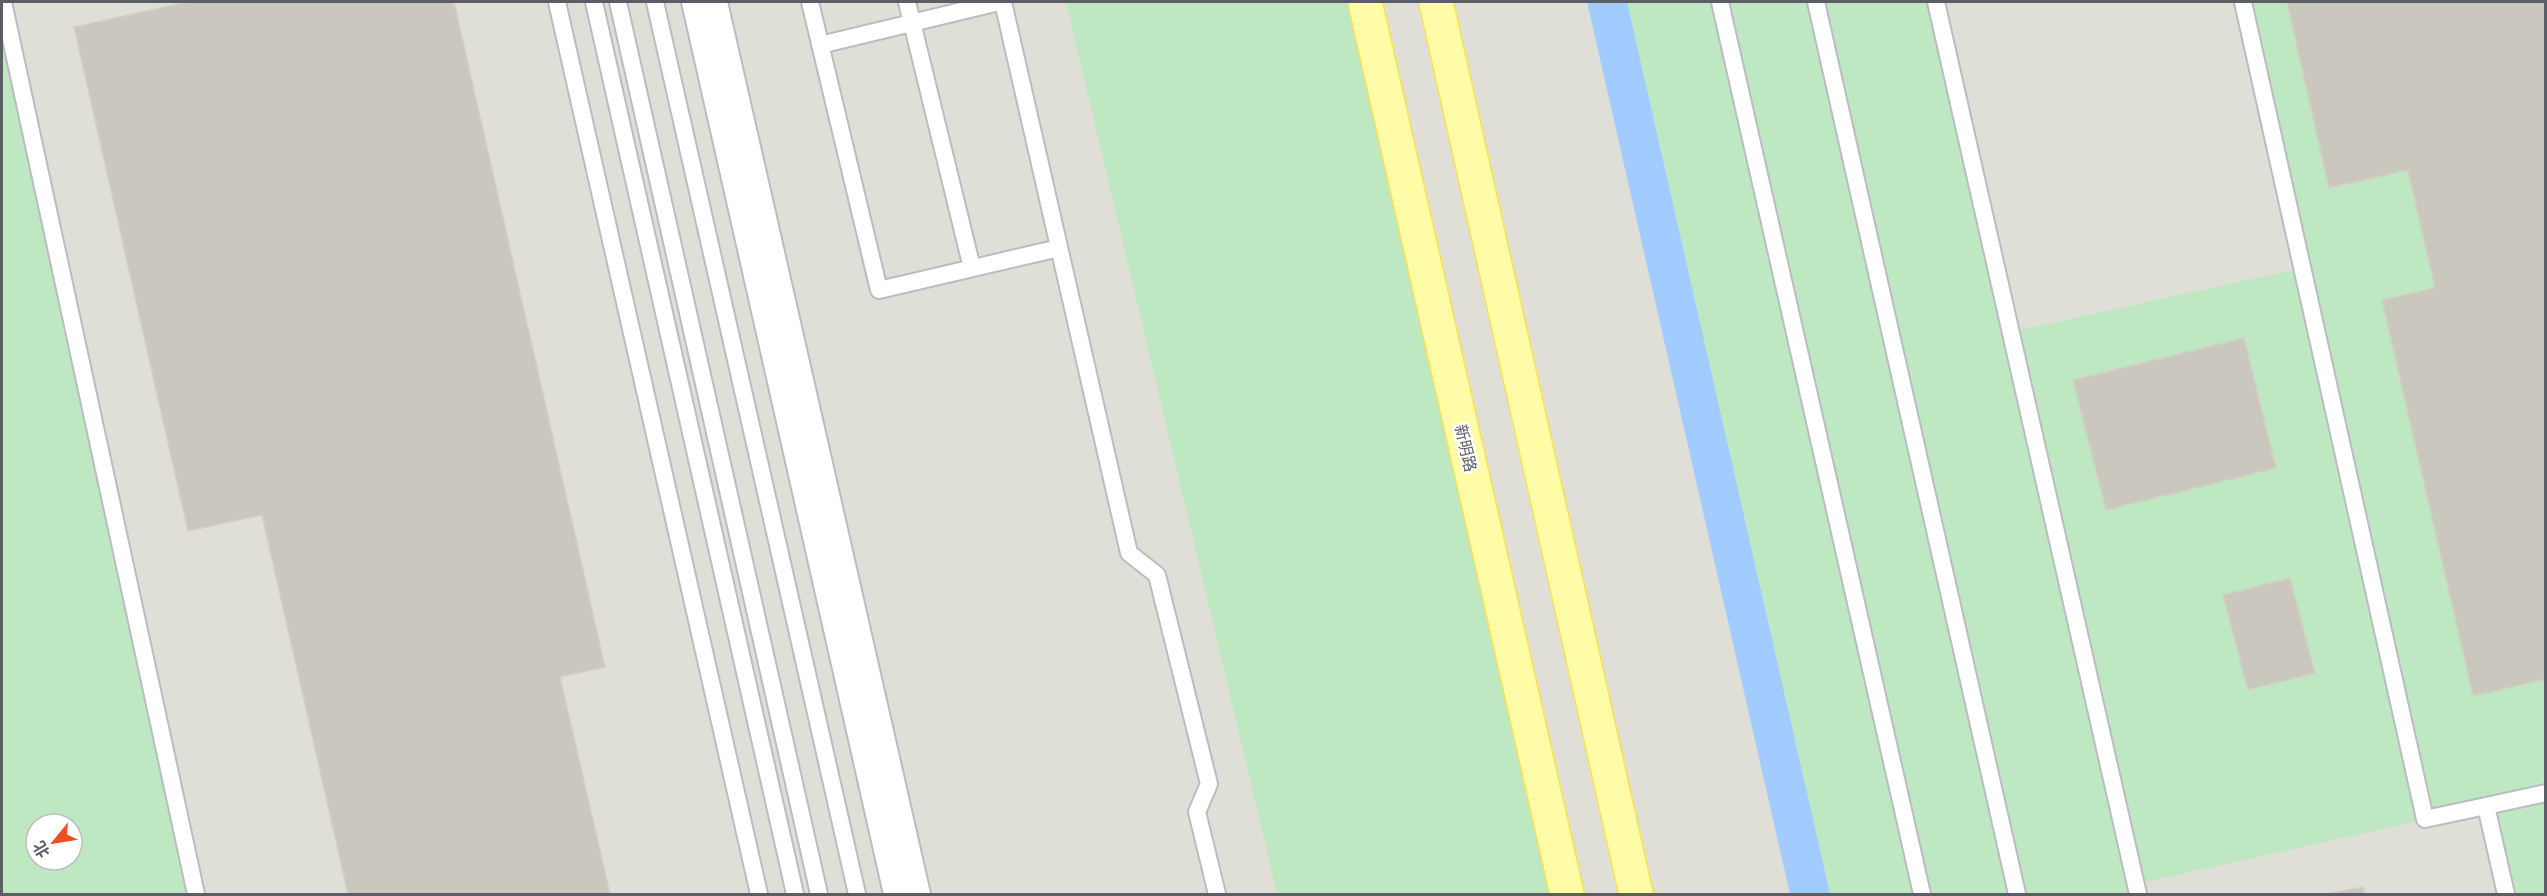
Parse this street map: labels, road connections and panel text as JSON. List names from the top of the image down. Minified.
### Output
{"streets":{"main road":["新明路"]},"north":"bottom left"}
